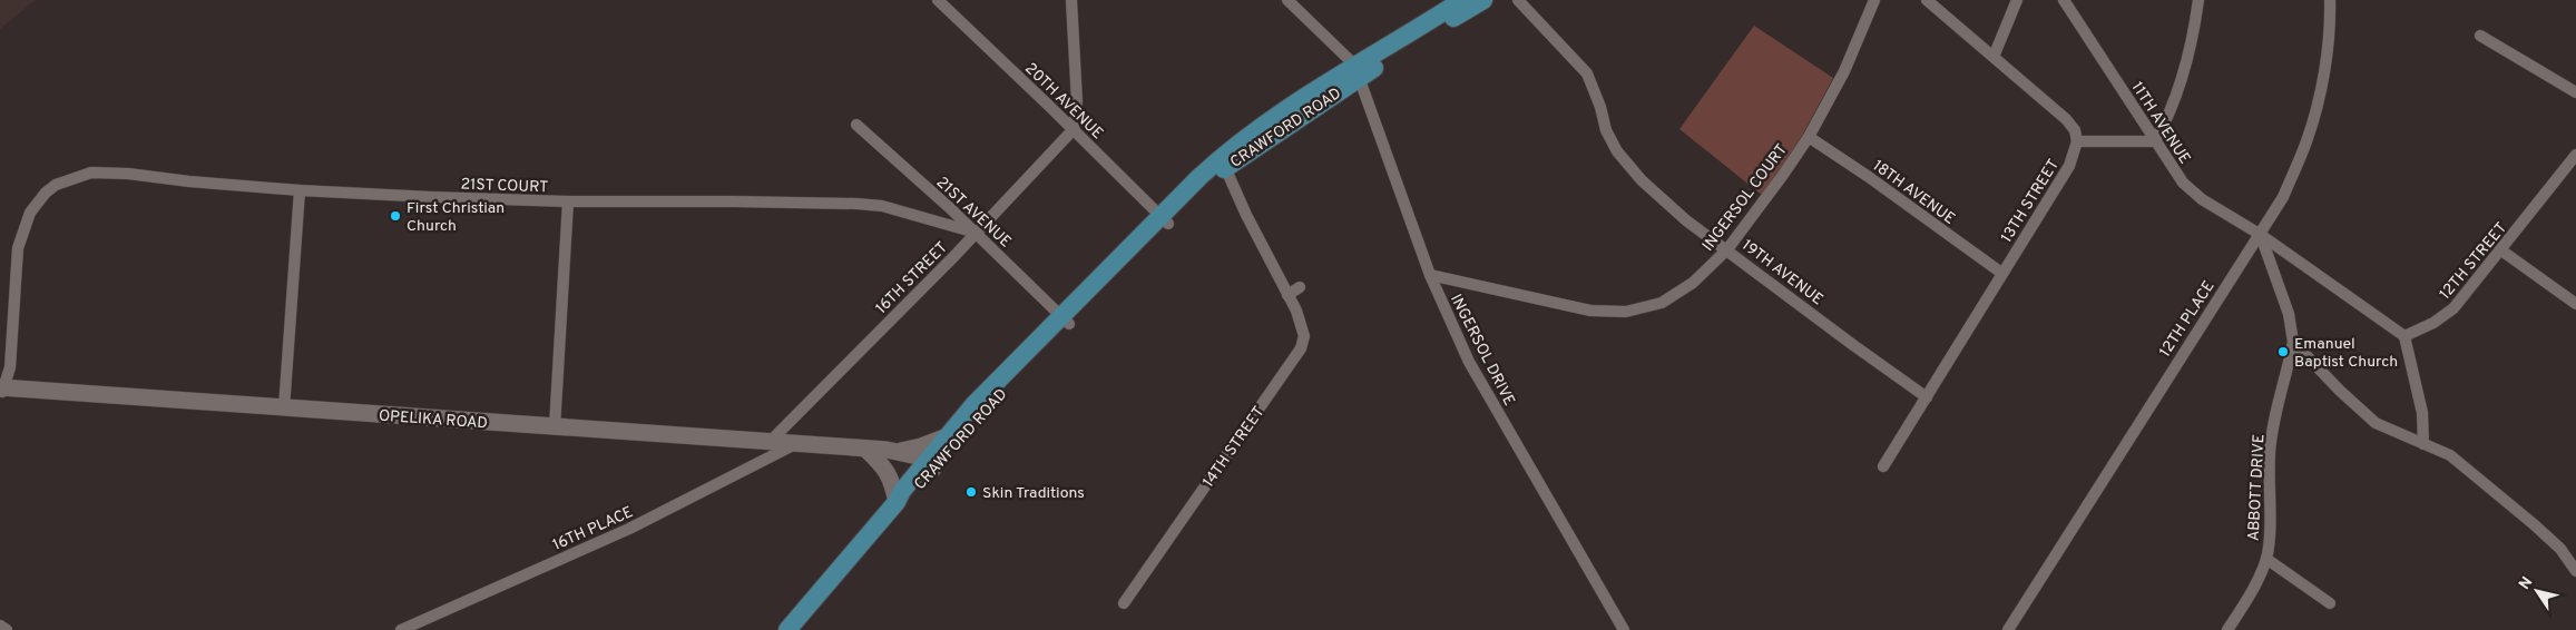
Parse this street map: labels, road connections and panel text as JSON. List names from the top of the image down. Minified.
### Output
{"streets":{"main road":["CRAWFORD ROAD","OPELIKA ROAD"],"street":["20TH AVENUE","11TH AVENUE","21ST COURT","18TH AVENUE","INGERSOL COURT","13TH STREET","21ST AVENUE","12TH STREET","19TH AVENUE","16TH STREET","12TH PLACE","INGERSOL DRIVE","14TH STREET","ABBOTT DRIVE","16TH PLACE"]},"crossings":[["20TH AVENUE","CRAWFORD ROAD"],["20TH AVENUE","16TH STREET"],["11TH AVENUE","12TH STREET"],["11TH AVENUE","12TH PLACE"],["CRAWFORD ROAD","21ST AVENUE"],["CRAWFORD ROAD","INGERSOL DRIVE"],["CRAWFORD ROAD","OPELIKA ROAD"],["21ST COURT","21ST AVENUE"],["21ST COURT","16TH STREET"],["21ST COURT","OPELIKA ROAD"],["18TH AVENUE","INGERSOL COURT"],["18TH AVENUE","13TH STREET"],["INGERSOL COURT","19TH AVENUE"],["INGERSOL COURT","INGERSOL DRIVE"],["13TH STREET","19TH AVENUE"],["21ST AVENUE","16TH STREET"],["16TH STREET","OPELIKA ROAD"],["OPELIKA ROAD","16TH PLACE"]],"places":["First Christian Church","Emanuel Baptist Church","Skin Traditions"],"north":"top left"}
